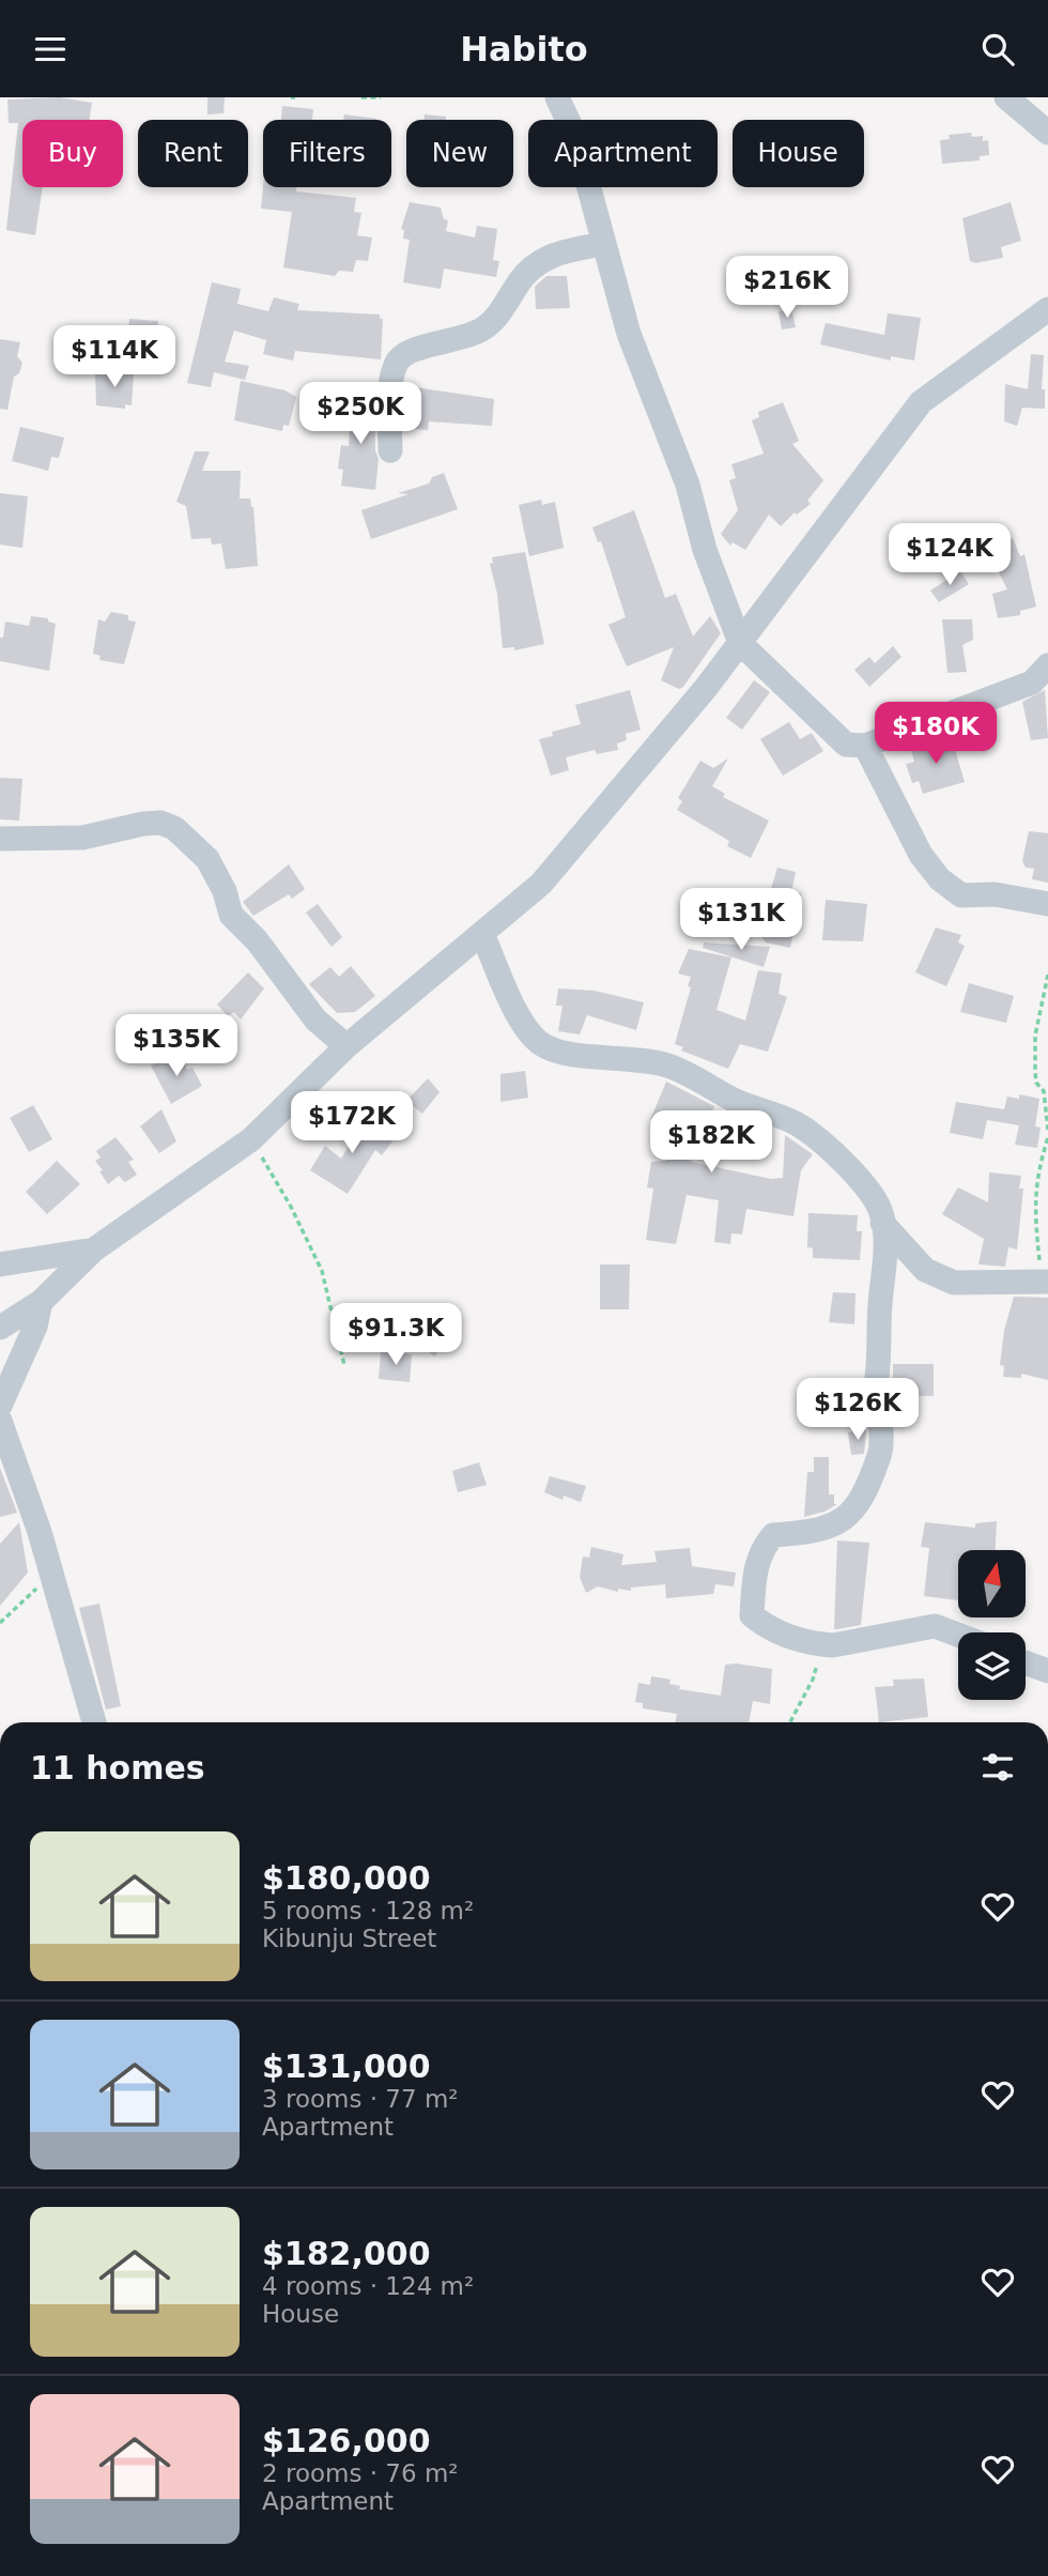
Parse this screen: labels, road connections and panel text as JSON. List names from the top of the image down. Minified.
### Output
{"north":"top","page":{"header":"Habito","chip":["Buy","Rent","Filters","New","Apartment","House"],"price":["$216K","$114K","$250K","$124K","$180K","$131K","$135K","$172K","$182K","$91.3K","$126K"],"heading":"11 homes","list":[{"name":"$180,000","note":"5 rooms · 128 m² · Kibunju Street"},{"name":"$131,000","note":"3 rooms · 77 m² · Apartment"},{"name":"$182,000","note":"4 rooms · 124 m² · House"},{"name":"$126,000","note":"2 rooms · 76 m² · Apartment"}]}}
